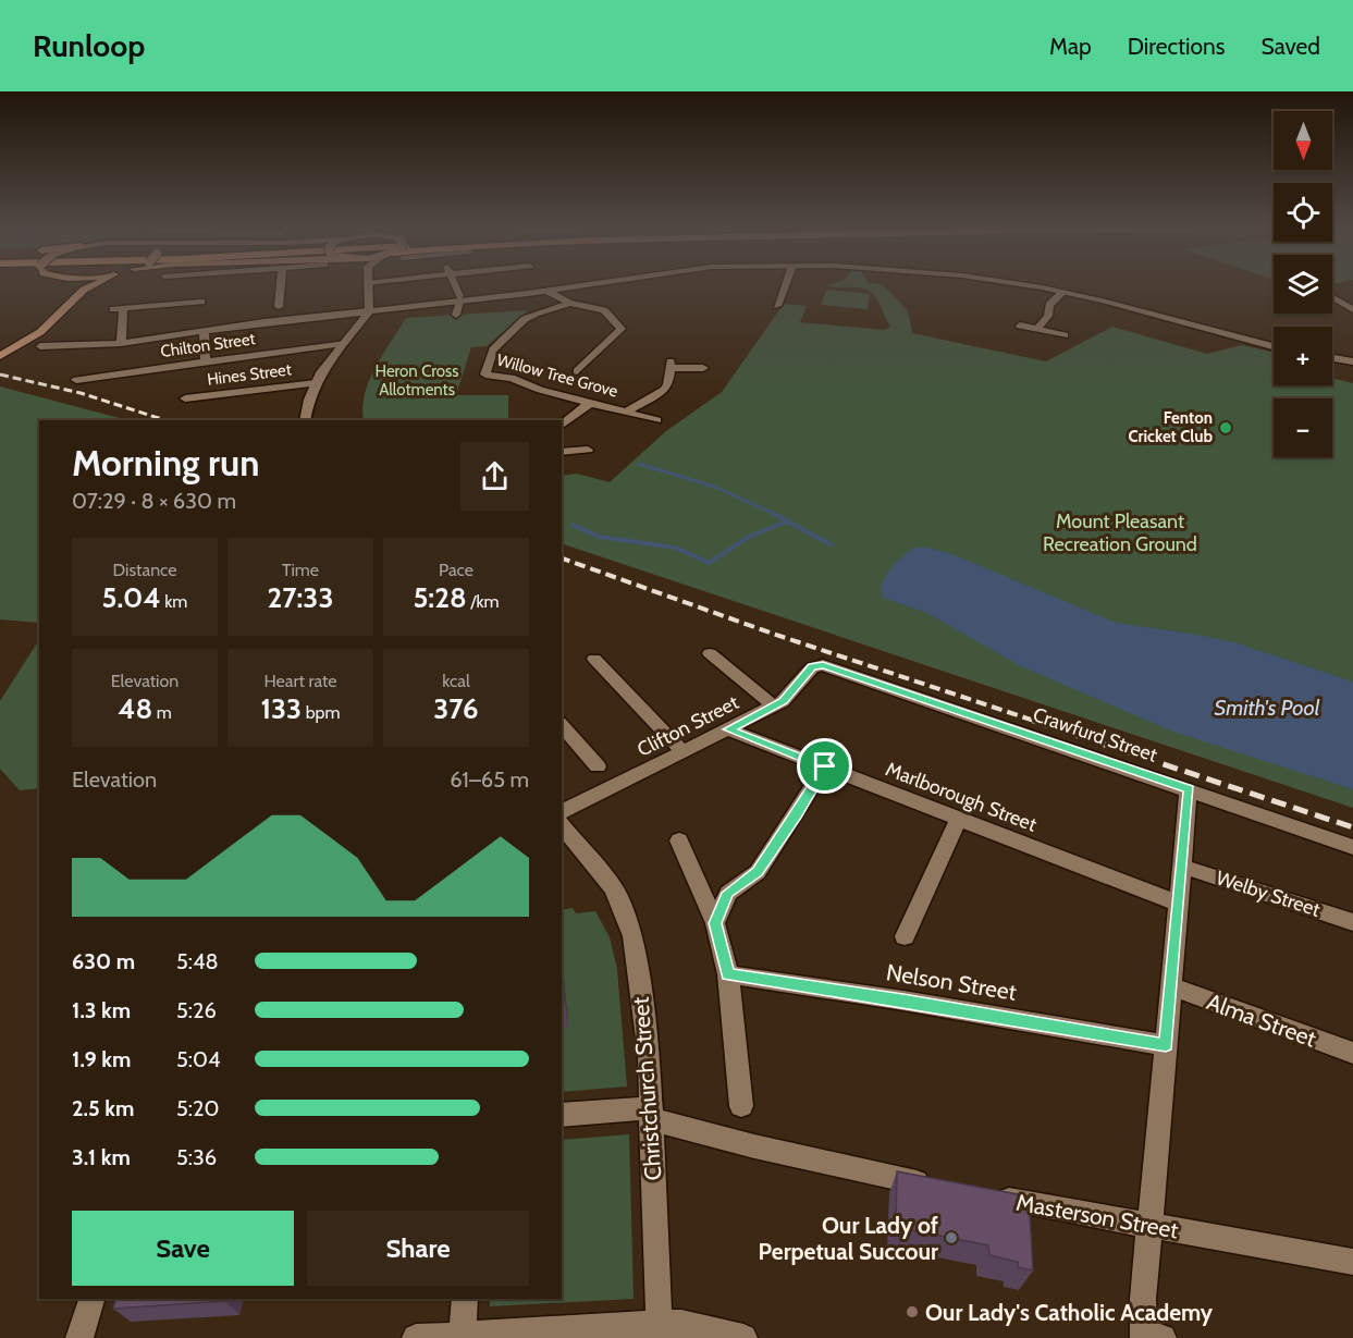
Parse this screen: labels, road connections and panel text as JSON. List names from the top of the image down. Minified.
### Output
{"streets":{"street":["Chilton Street","Hines Street","Willow Tree Grove","Clifton Street","Crawfurd Street","Marlborough Street","Welby Street","Nelson Street","Alma Street","Christchurch Street","Masterson Street"]},"crossings":[["Clifton Street","Crawfurd Street"],["Clifton Street","Marlborough Street"]],"water":["Smith's Pool"],"parks":["Heron Cross Allotments","Mount Pleasant Recreation Ground"],"places":["Fenton Cricket Club","Our Lady of Perpetual Succour","Our Lady's Catholic Academy"],"north":"bottom","page":{"header":"Runloop","nav":["Map","Directions","Saved"],"map_buttons":["+","−"],"heading":["Morning run","07:29 · 8 × 630 m"],"stats":[["Distance","5.04 km"],["Time","27:33"],["Pace","5:28 /km"],["Elevation","48 m"],["Heart rate","133 bpm"],["kcal","376"]],"chart":["Elevation","61–65 m"],"list":[{"name":"630 m","note":"5:48"},{"name":"1.3 km","note":"5:26"},{"name":"1.9 km","note":"5:04"},{"name":"2.5 km","note":"5:20"},{"name":"3.1 km","note":"5:36"}],"buttons":["Save","Share"]}}
